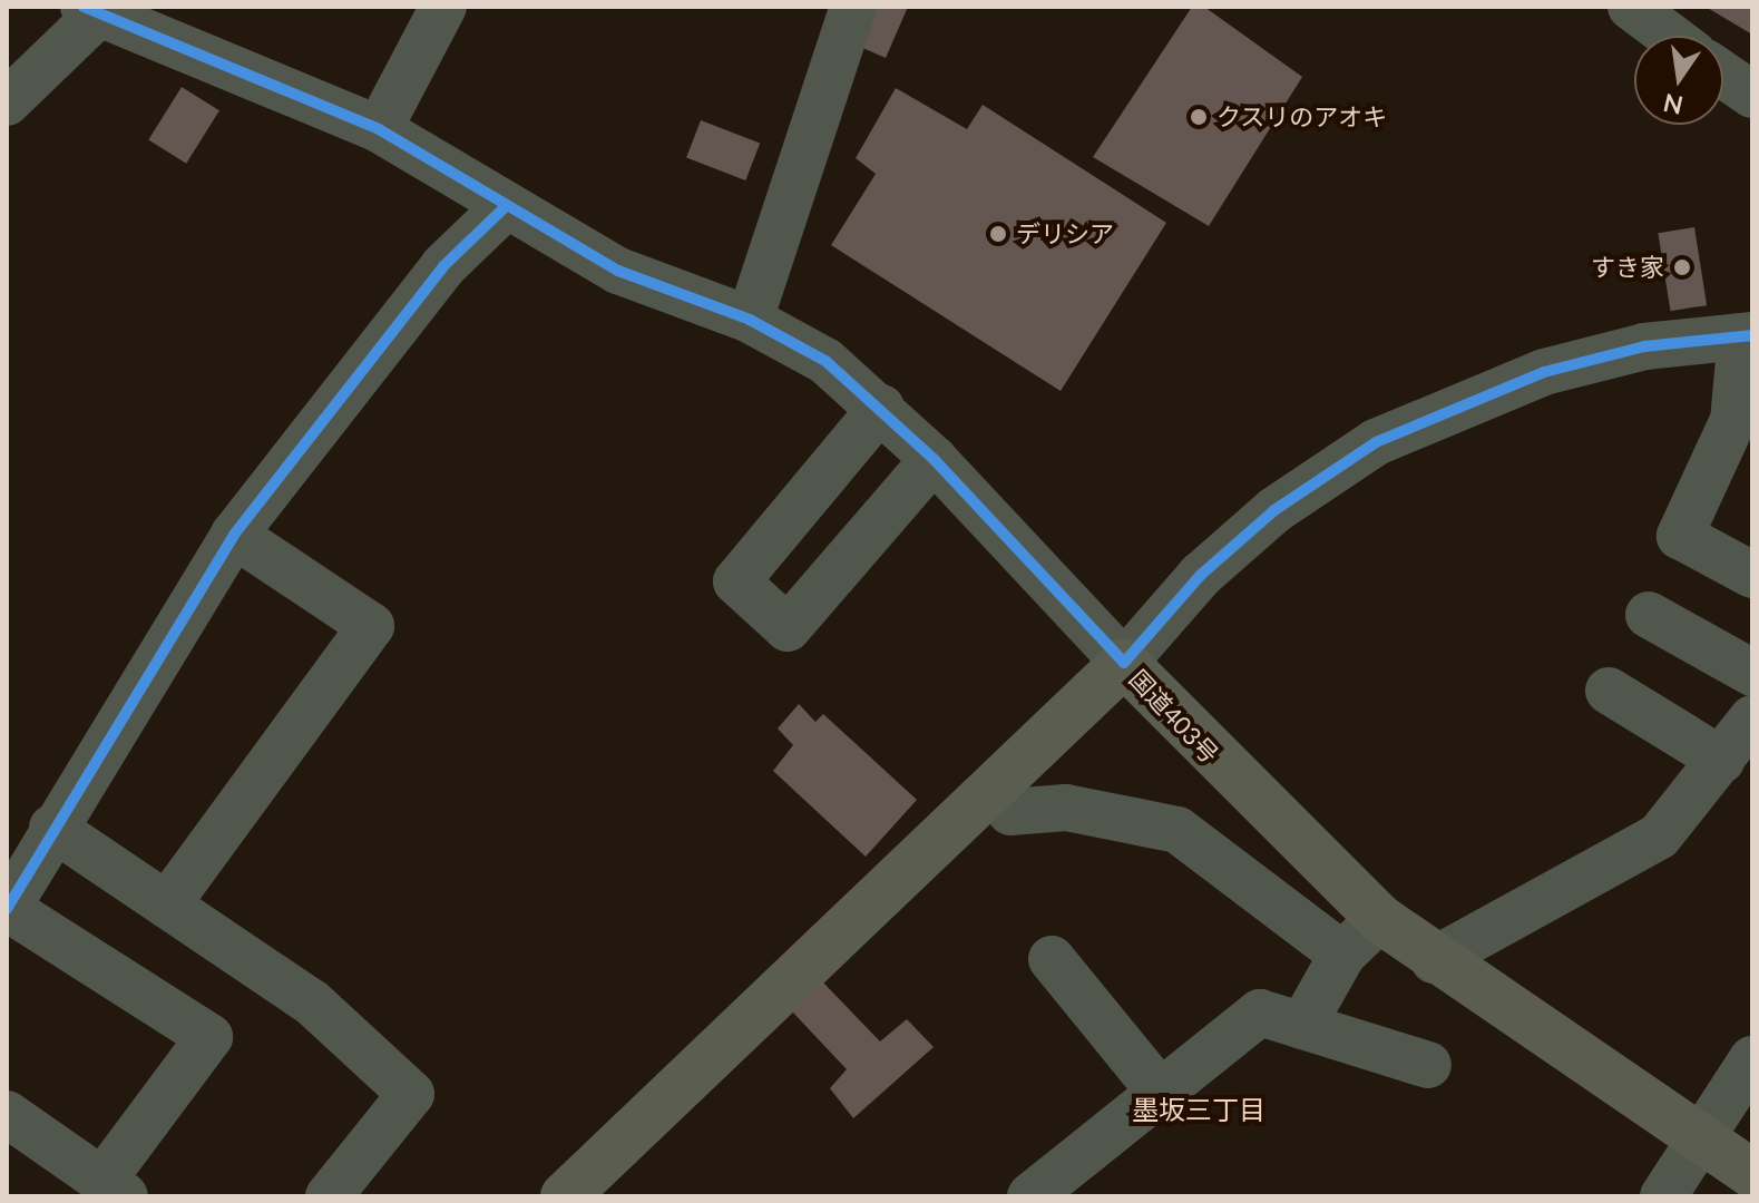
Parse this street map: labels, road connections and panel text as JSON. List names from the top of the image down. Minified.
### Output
{"streets":{"highway":["国道403号"]},"districts":["墨坂三丁目"],"places":["クスリのアオキ","デリシア","すき家"],"north":"bottom"}
